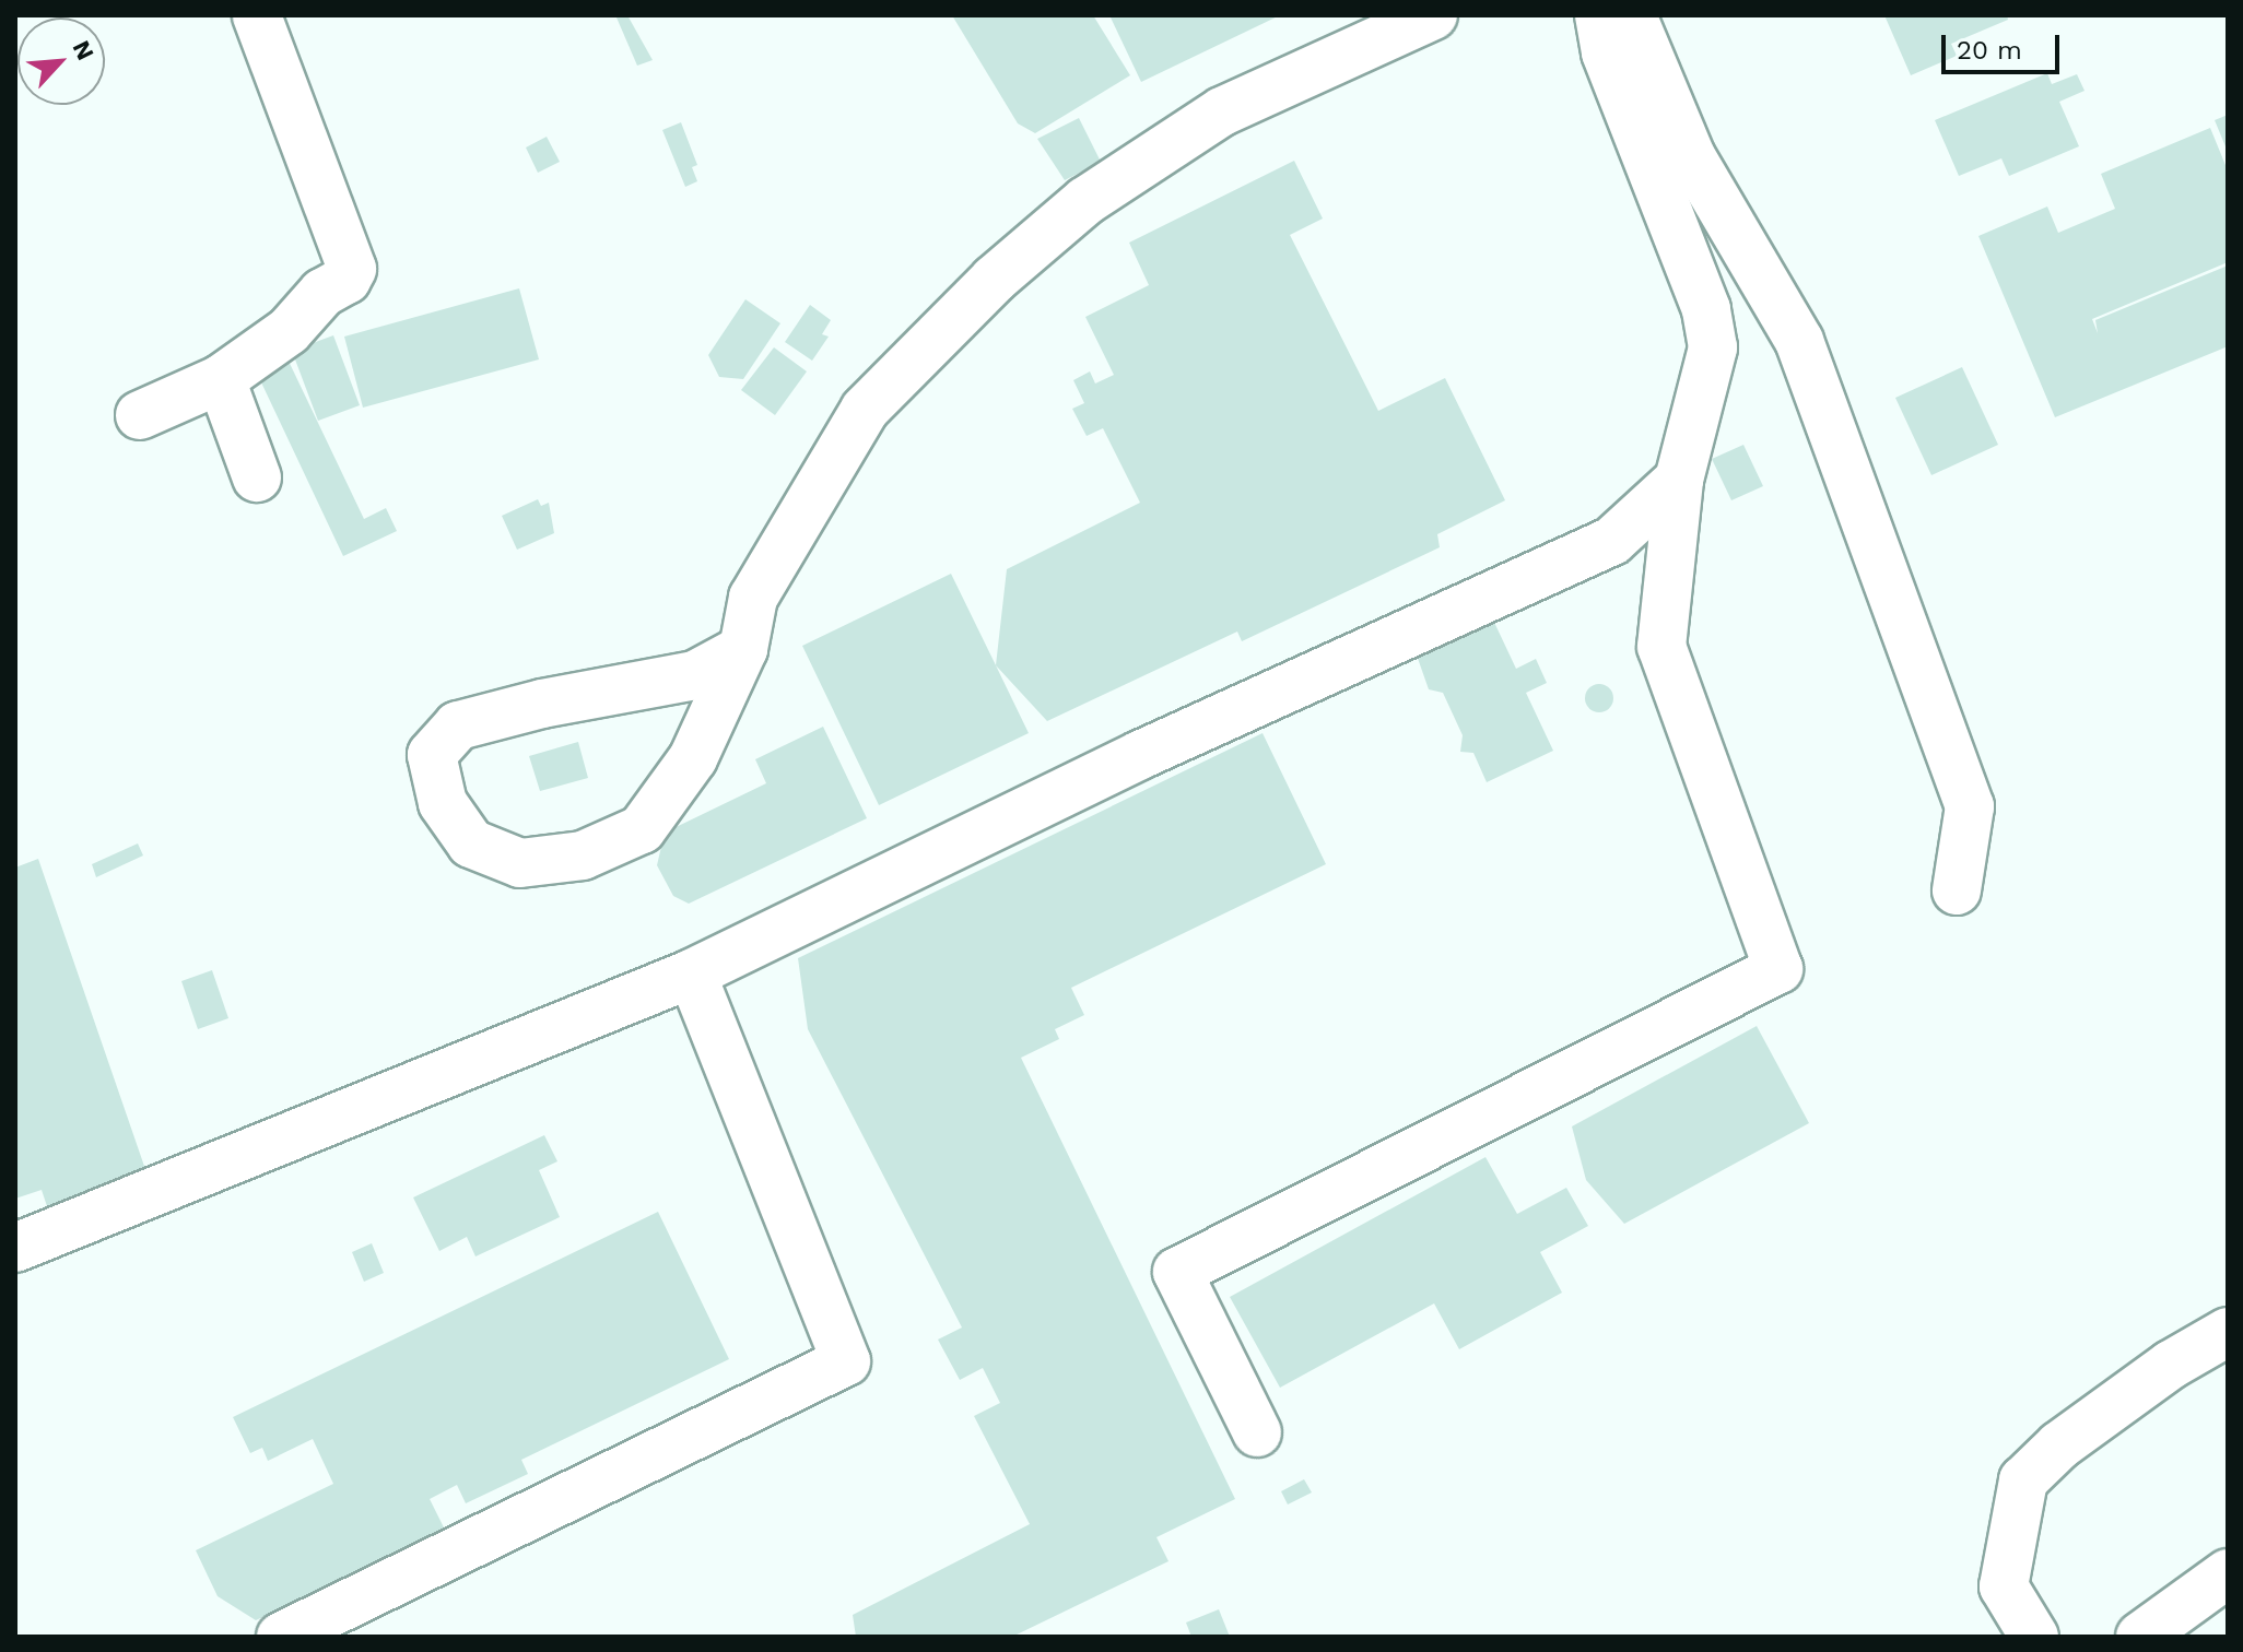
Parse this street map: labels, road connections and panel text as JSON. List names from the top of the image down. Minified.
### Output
{"scale_bar":"20 m","north":"top right"}
